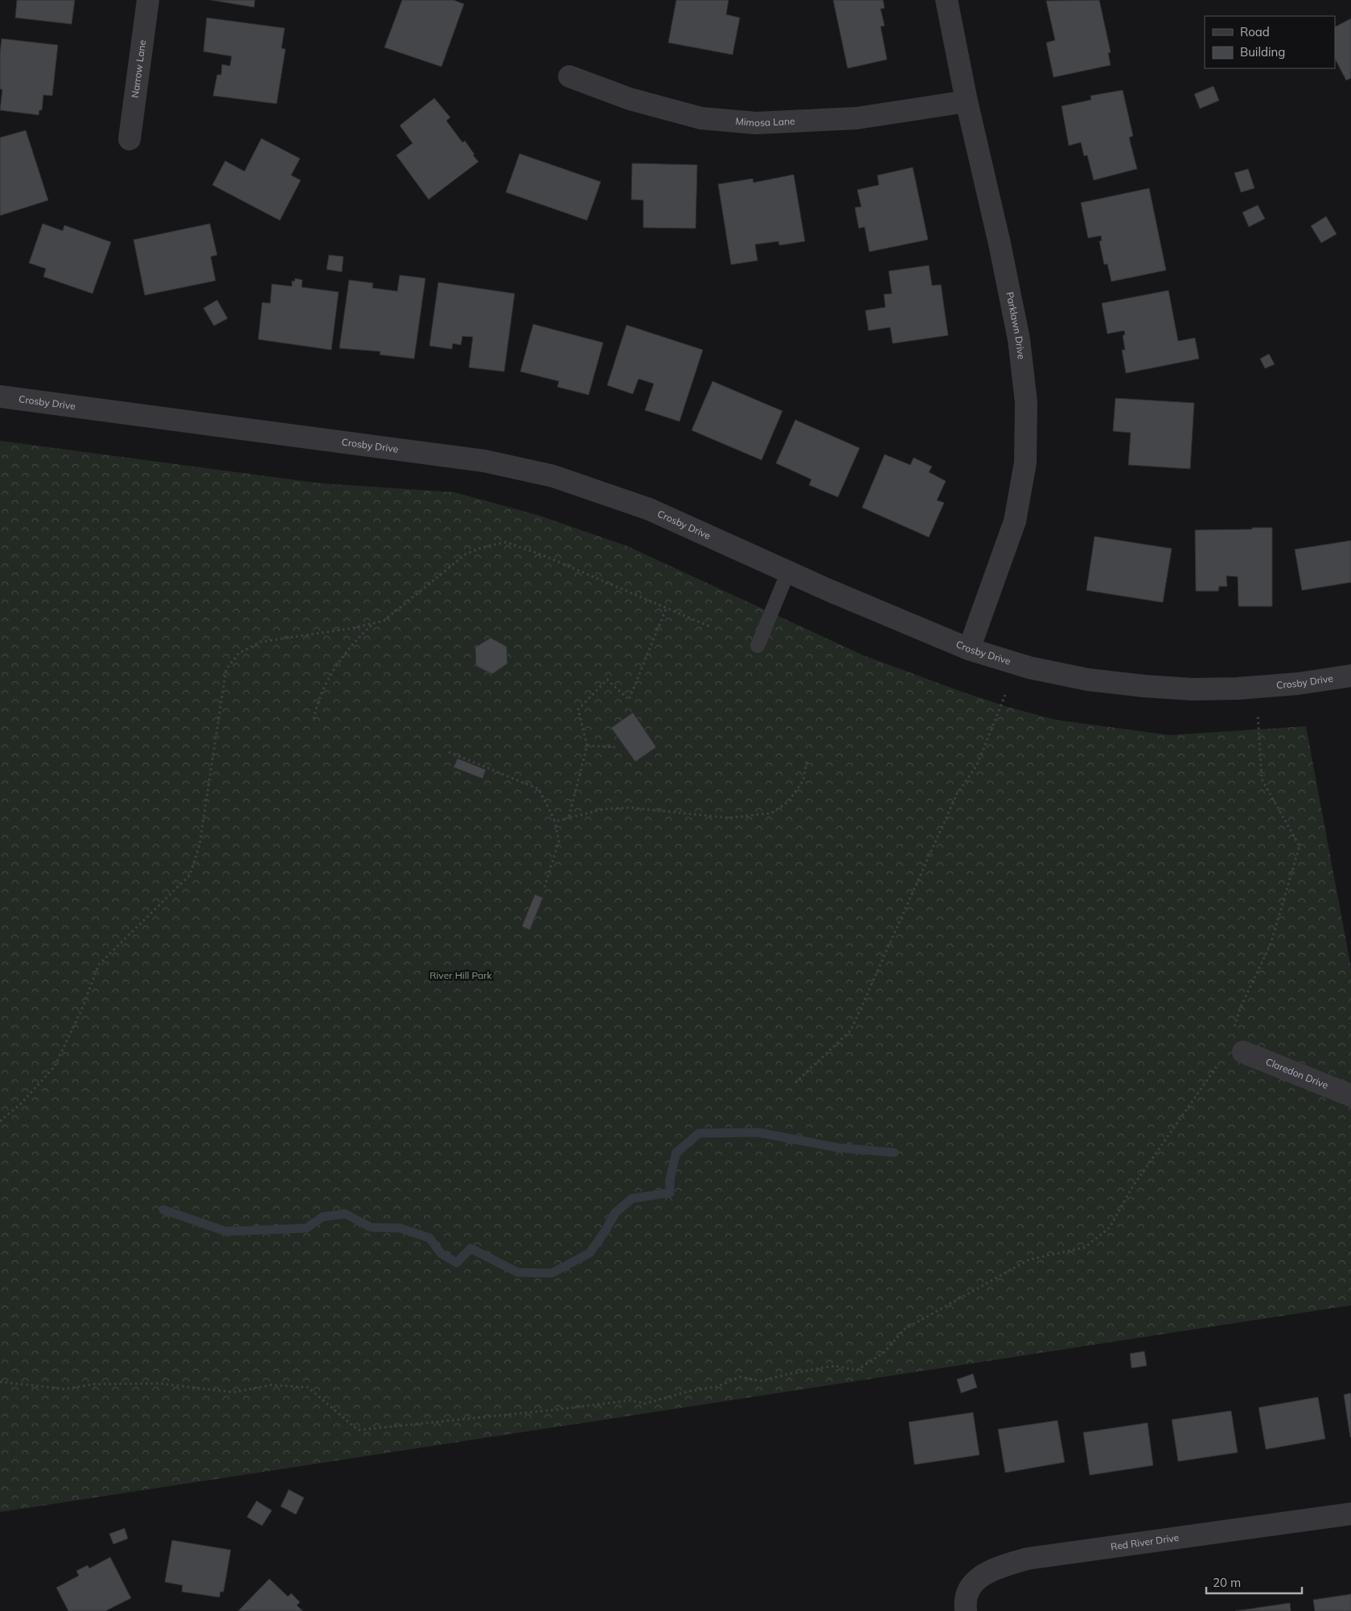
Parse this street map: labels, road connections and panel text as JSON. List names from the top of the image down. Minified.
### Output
{"streets":{"street":["Narrow Lane","Mimosa Lane","Parklawn Drive","Crosby Drive","Claredon Drive","Red River Drive"]},"crossings":[["Mimosa Lane","Parklawn Drive"],["Parklawn Drive","Crosby Drive"]],"parks":["River Hill Park"],"legend":["Road","Building"],"scale_bar":"20 m"}
